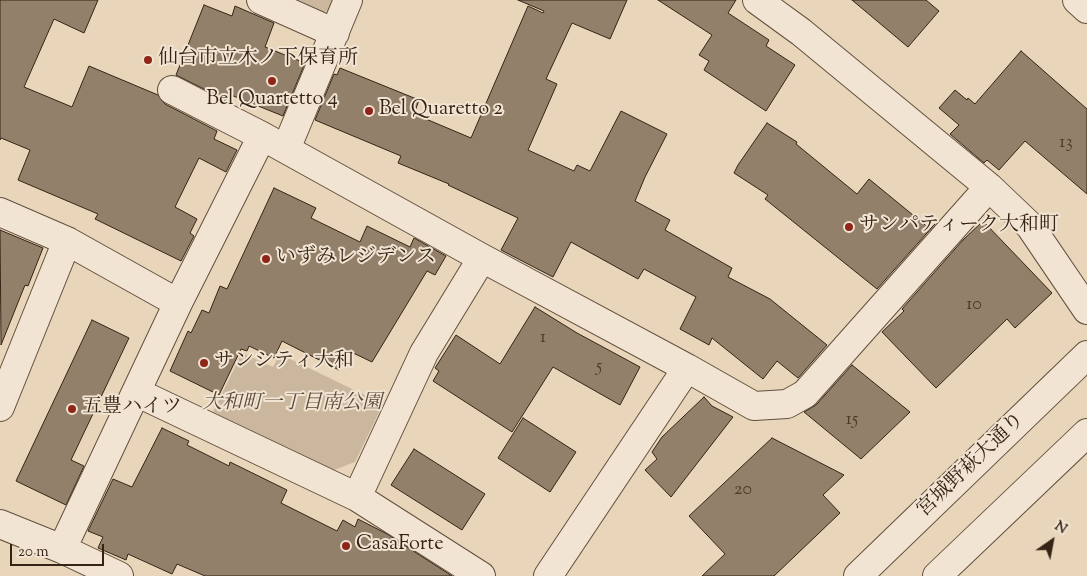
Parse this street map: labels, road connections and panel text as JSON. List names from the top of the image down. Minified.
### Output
{"streets":{"street":["宮城野萩大通り"]},"parks":["大和町一丁目南公園"],"places":["仙台市立木ノ下保育所","Bel Quartetto 4","Bel Quaretto 2","サンパティーク大和町","いずみレジデンス","サンシティ大和","五豊ハイツ","CasaForte"],"house_numbers":["13","10","1","5","15","20"],"scale_bar":"20 m","north":"top right"}
